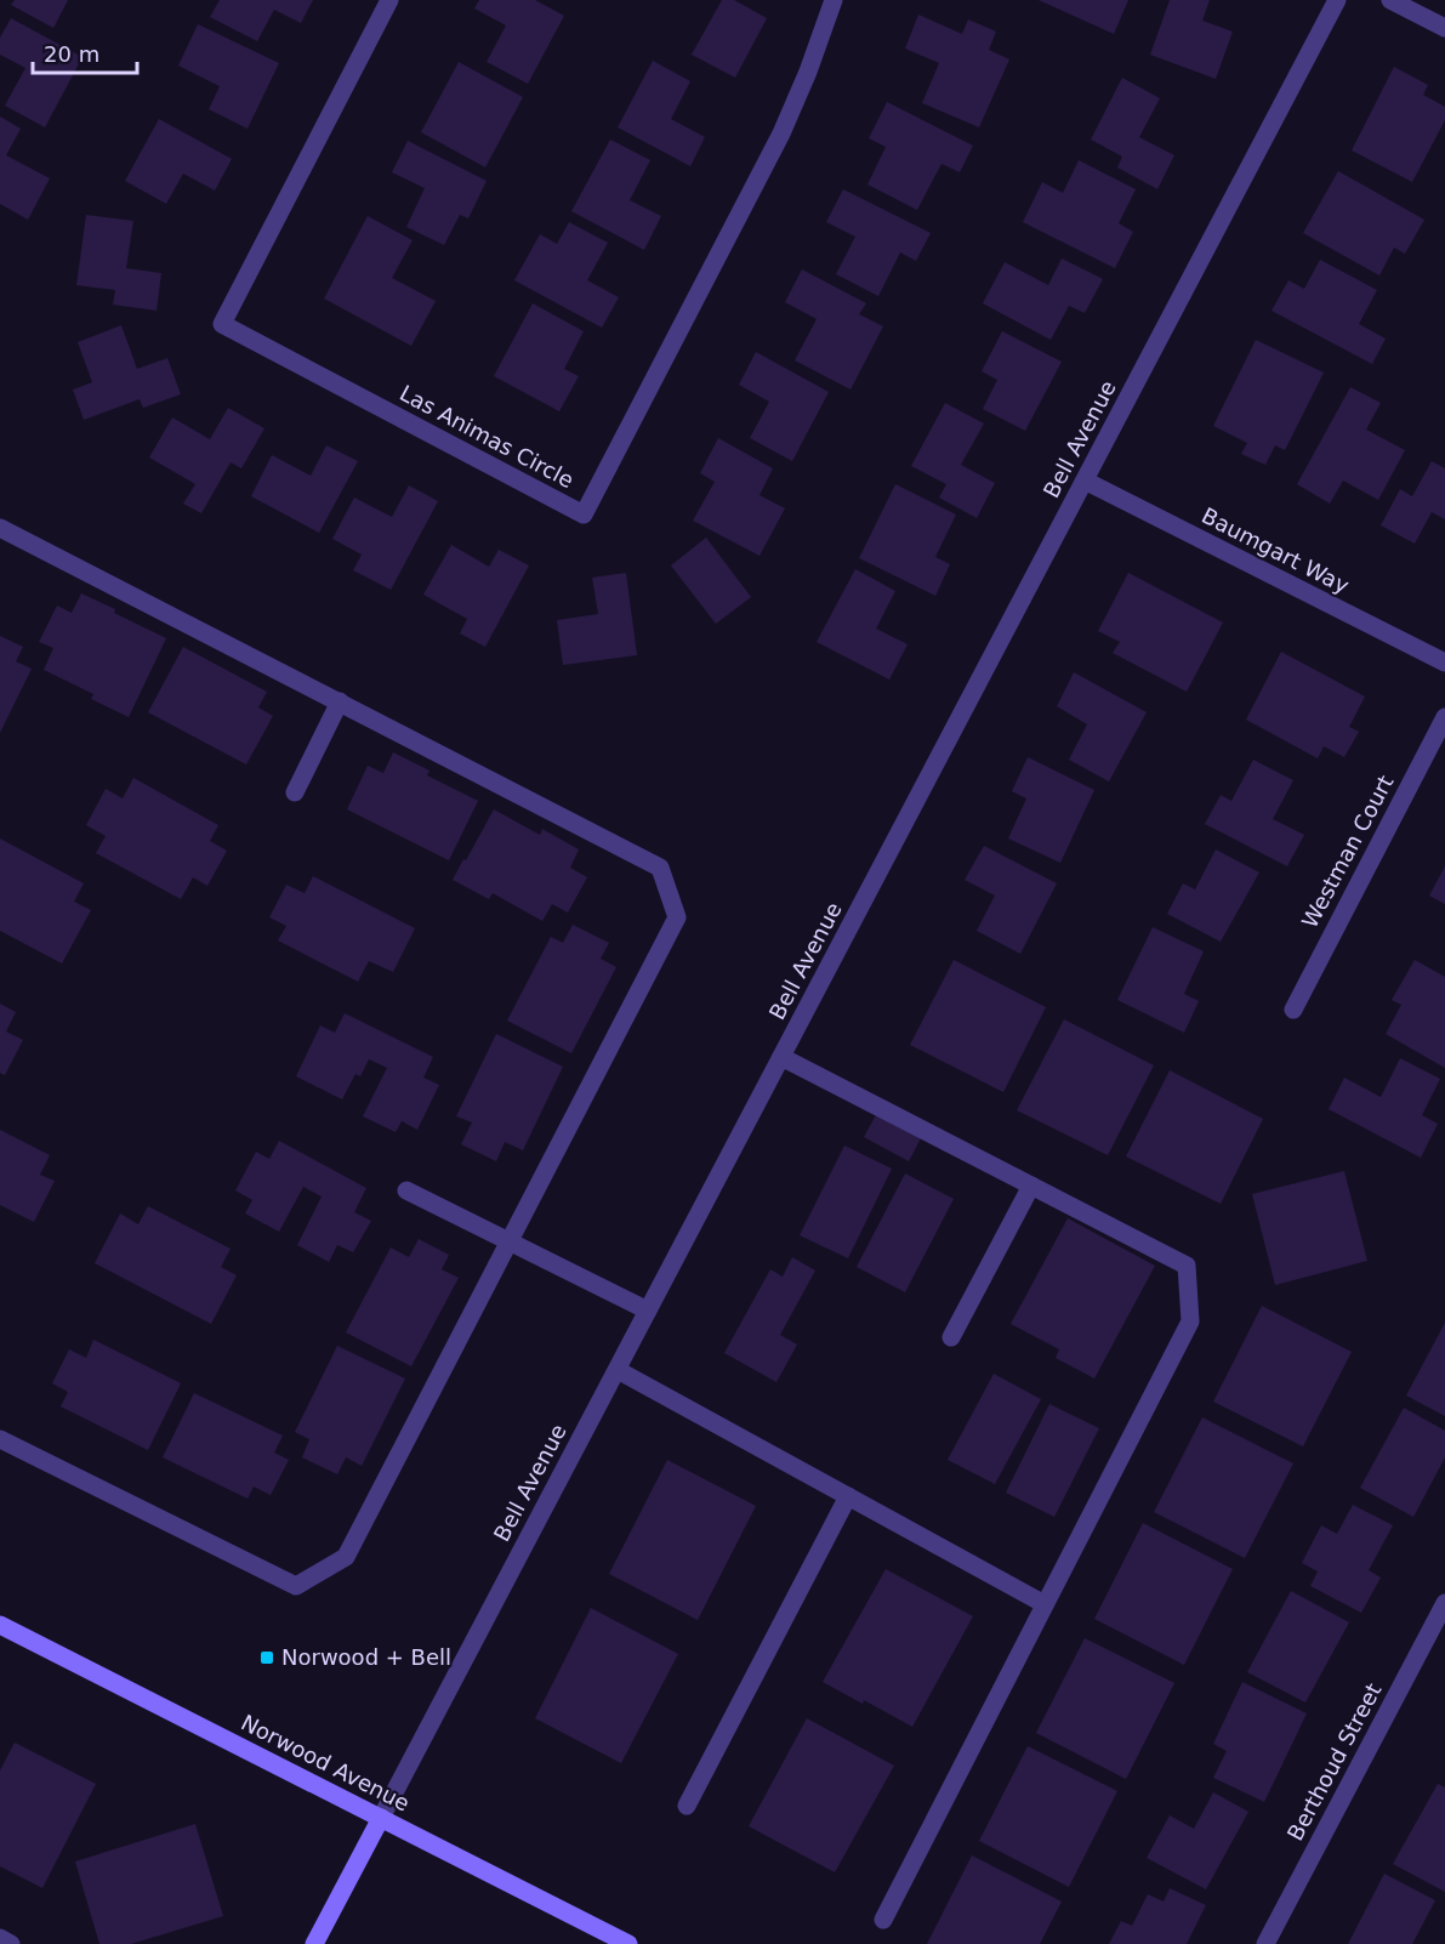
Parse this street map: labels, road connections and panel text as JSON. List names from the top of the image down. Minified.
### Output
{"streets":{"main road":["Bell Avenue","Norwood Avenue"],"street":["Las Animas Circle","Baumgart Way","Westman Court","Berthoud Street"]},"crossings":[["Bell Avenue","Baumgart Way"],["Bell Avenue","Norwood Avenue"]],"places":{"transit":["Norwood + Bell"]},"scale_bar":"20 m"}
